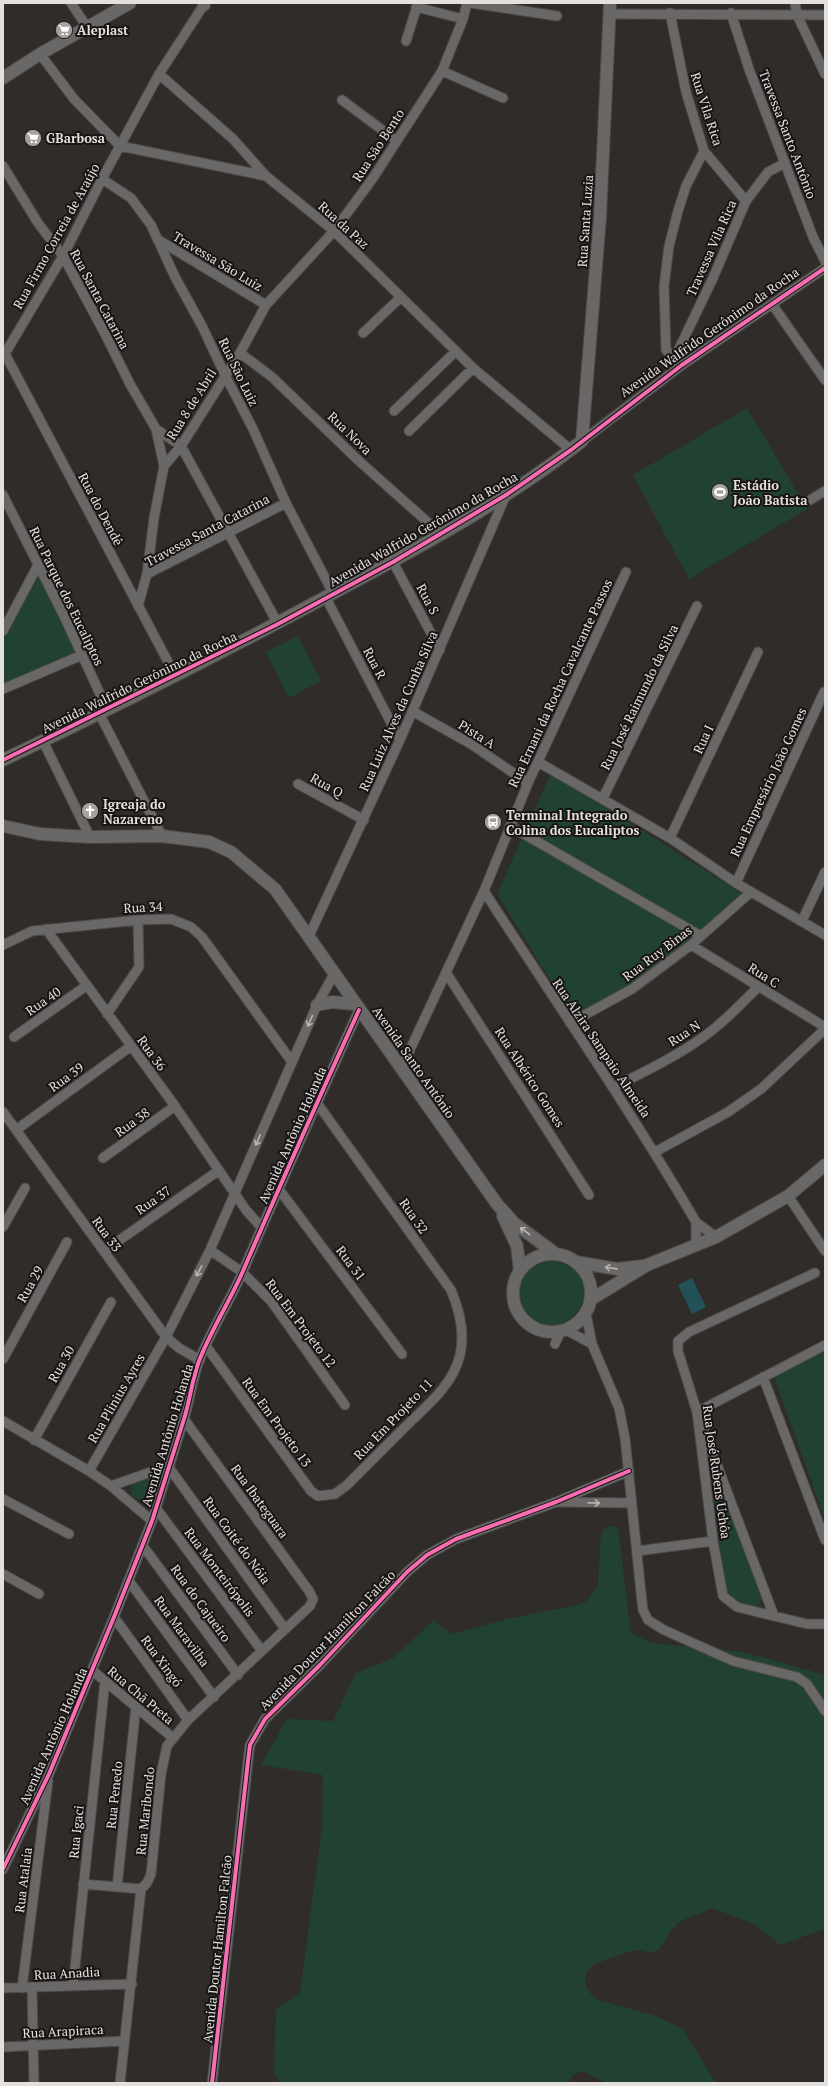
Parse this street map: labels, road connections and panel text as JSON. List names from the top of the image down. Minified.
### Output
{"streets":{"street":["Rua Vila Rica","Travessa Santo Antônio","Rua São Bento","Rua Santa Luzia","Rua da Paz","Rua Firmo Correia de Araújo","Travessa Vila Rica","Travessa São Luiz","Rua Santa Catarina","Avenida Walfrido Gerônimo da Rocha","Rua São Luiz","Rua 8 de Abril","Rua Nova","Rua do Dendê","Travessa Santa Catarina","Rua Parque dos Eucaliptos","Rua S","Rua R","Rua Ernani da Rocha Cavalcante Passos","Rua José Raimundo da Silva","Rua Luiz Alves da Cunha Silva","Pista A","Rua I","Rua Empresário João Gomes","Rua Q","Rua 34","Rua Ruy Binas","Rua C","Rua 40","Rua N","Rua Alzira Sampaio Almeida","Rua 36","Avenida Santo Antônio","Rua 39","Rua Albérico Gomes","Rua 38","Avenida Antônio Holanda","Rua 37","Rua 32","Rua 33","Rua 31","Rua 29","Rua Em Projeto 12","Rua 30","Rua Plinius Ayres","Rua Em Projeto 11","Rua Em Projeto 13","Rua José Rubens Uchôa","Rua Ibateguara","Rua Coité do Nóia","Rua Monteirópolis","Rua do Cajueiro","Rua Maravilha","Avenida Doutor Hamilton Falcão","Rua Xingó","Rua Chã Preta","Rua Penedo","Rua Maribondo","Rua Igaci","Rua Atalaia","Rua Anadia","Rua Arapiraca"]},"crossings":[["Rua Vila Rica","Travessa Vila Rica"],["Travessa Santo Antônio","Travessa Vila Rica"],["Rua São Bento","Rua da Paz"],["Rua São Bento","Rua 8 de Abril"],["Rua Santa Luzia","Avenida Walfrido Gerônimo da Rocha"],["Rua da Paz","Rua Firmo Correia de Araújo"],["Rua da Paz","Avenida Walfrido Gerônimo da Rocha"],["Rua da Paz","Rua 8 de Abril"],["Rua Firmo Correia de Araújo","Rua Santa Catarina"],["Rua Firmo Correia de Araújo","Rua São Luiz"],["Rua Firmo Correia de Araújo","Rua do Dendê"],["Travessa Vila Rica","Avenida Walfrido Gerônimo da Rocha"],["Travessa São Luiz","Rua São Luiz"],["Travessa São Luiz","Rua 8 de Abril"],["Rua Santa Catarina","Avenida Walfrido Gerônimo da Rocha"],["Rua Santa Catarina","Rua 8 de Abril"],["Rua Santa Catarina","Travessa Santa Catarina"],["Avenida Walfrido Gerônimo da Rocha","Rua São Luiz"],["Avenida Walfrido Gerônimo da Rocha","Rua Nova"],["Avenida Walfrido Gerônimo da Rocha","Rua do Dendê"],["Avenida Walfrido Gerônimo da Rocha","Rua Parque dos Eucaliptos"],["Avenida Walfrido Gerônimo da Rocha","Rua S"],["Avenida Walfrido Gerônimo da Rocha","Rua R"],["Avenida Walfrido Gerônimo da Rocha","Rua Luiz Alves da Cunha Silva"],["Rua São Luiz","Rua 8 de Abril"],["Rua São Luiz","Travessa Santa Catarina"],["Rua São Luiz","Rua R"],["Rua 8 de Abril","Rua Nova"],["Rua 8 de Abril","Travessa Santa Catarina"],["Rua do Dendê","Travessa Santa Catarina"],["Rua Parque dos Eucaliptos","Avenida Santo Antônio"],["Rua S","Rua Luiz Alves da Cunha Silva"],["Rua R","Rua Luiz Alves da Cunha Silva"],["Rua Ernani da Rocha Cavalcante Passos","Pista A"],["Rua Ernani da Rocha Cavalcante Passos","Rua Alzira Sampaio Almeida"],["Rua Ernani da Rocha Cavalcante Passos","Avenida Santo Antônio"],["Rua Ernani da Rocha Cavalcante Passos","Rua Albérico Gomes"],["Rua Luiz Alves da Cunha Silva","Pista A"],["Rua Luiz Alves da Cunha Silva","Rua Q"],["Rua Luiz Alves da Cunha Silva","Avenida Santo Antônio"],["Rua 34","Rua 36"],["Rua Ruy Binas","Rua C"],["Rua Ruy Binas","Rua Alzira Sampaio Almeida"],["Rua C","Rua N"],["Rua 40","Rua 36"],["Rua N","Rua Alzira Sampaio Almeida"],["Rua 36","Rua 39"],["Rua 36","Rua 38"],["Rua 36","Avenida Antônio Holanda"],["Rua 36","Rua 37"],["Avenida Santo Antônio","Avenida Antônio Holanda"],["Rua 39","Rua 33"],["Avenida Antônio Holanda","Rua 32"],["Avenida Antônio Holanda","Rua 33"],["Avenida Antônio Holanda","Rua 31"],["Avenida Antônio Holanda","Rua Em Projeto 12"],["Avenida Antônio Holanda","Rua Em Projeto 13"],["Avenida Antônio Holanda","Rua Ibateguara"],["Avenida Antônio Holanda","Rua Coité do Nóia"],["Avenida Antônio Holanda","Rua Monteirópolis"],["Avenida Antônio Holanda","Rua do Cajueiro"],["Avenida Antônio Holanda","Rua Maravilha"],["Avenida Antônio Holanda","Rua Xingó"],["Avenida Antônio Holanda","Rua Chã Preta"],["Avenida Antônio Holanda","Rua Atalaia"],["Rua 37","Rua 33"],["Rua 32","Rua Em Projeto 11"],["Rua 33","Rua Plinius Ayres"],["Rua Em Projeto 11","Rua Em Projeto 13"],["Rua Ibateguara","Rua Maribondo"],["Rua Coité do Nóia","Rua Maribondo"],["Rua Monteirópolis","Rua Maribondo"],["Rua do Cajueiro","Rua Maribondo"],["Rua Maravilha","Rua Maribondo"],["Rua Xingó","Rua Maribondo"],["Rua Chã Preta","Rua Penedo"],["Rua Chã Preta","Rua Maribondo"],["Rua Chã Preta","Rua Igaci"],["Rua Maribondo","Rua Anadia"],["Rua Maribondo","Rua Arapiraca"],["Rua Igaci","Rua Anadia"],["Rua Atalaia","Rua Anadia"],["Rua Atalaia","Rua Arapiraca"]],"places":{"supermarket":["Aleplast","GBarbosa"],"sports":["Estádio João Batista"],"church":["Igreaja do Nazareno"],"bus stop":["Terminal Integrado Colina dos Eucaliptos"]}}
